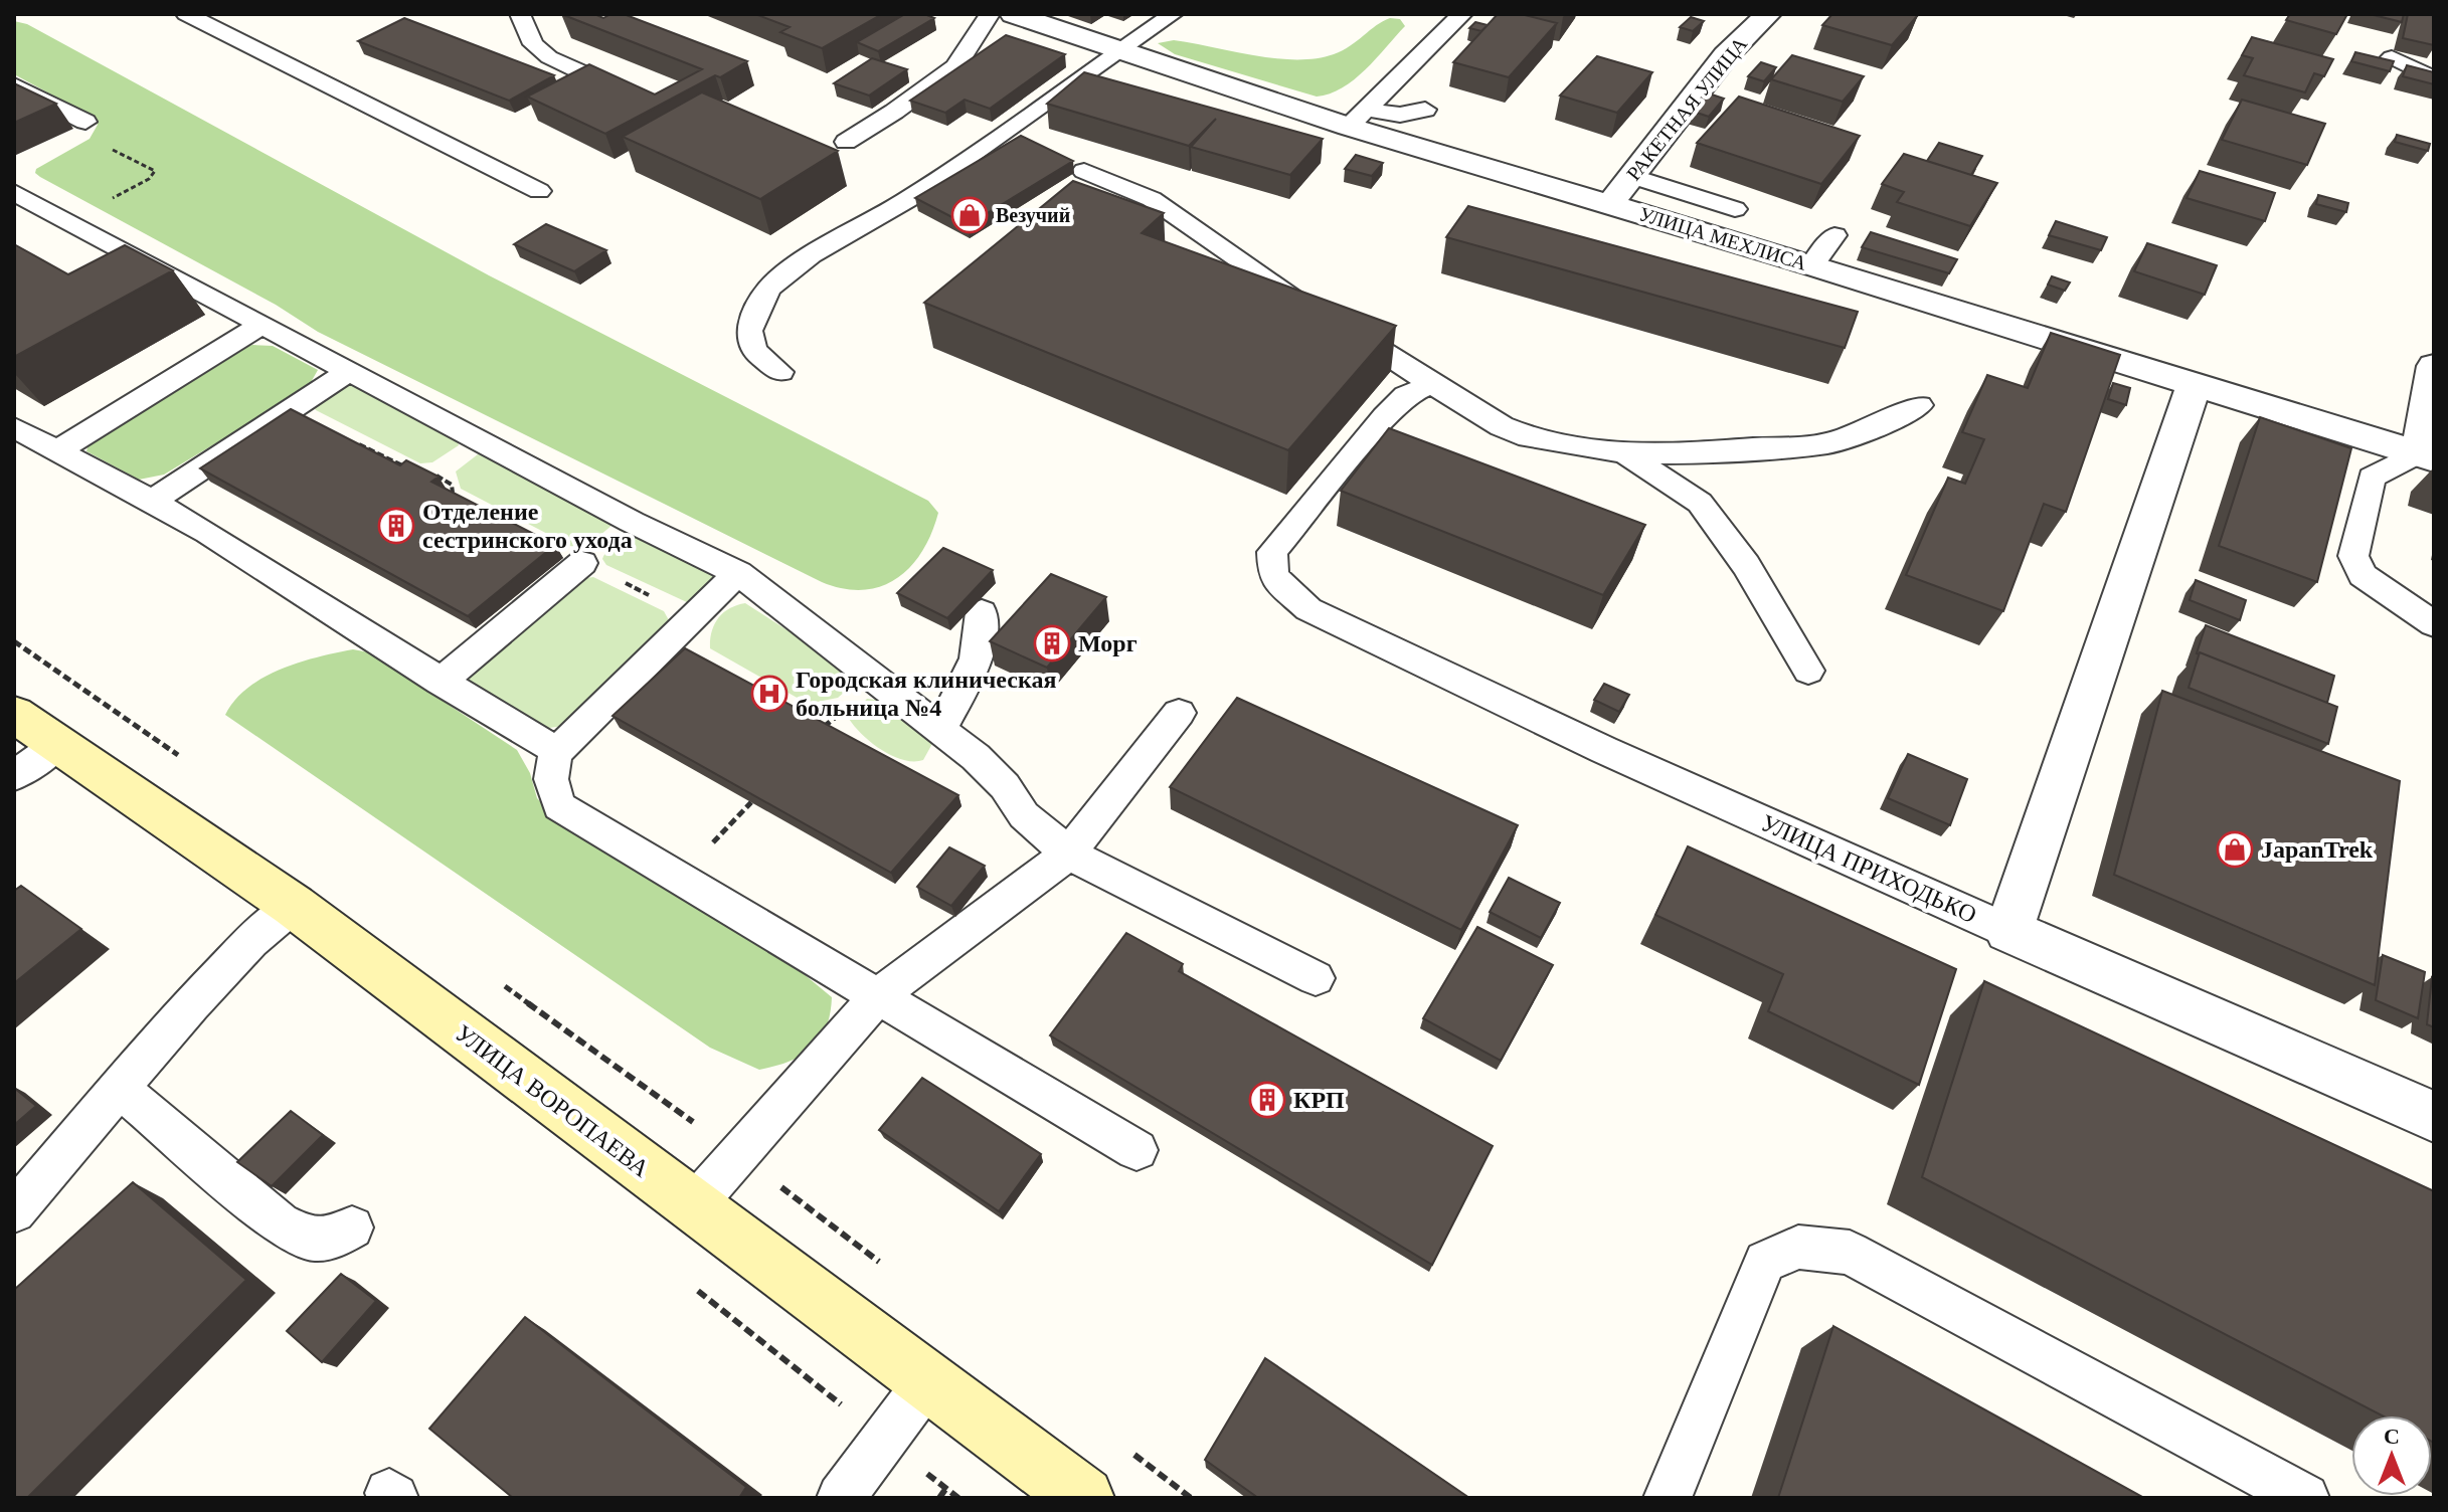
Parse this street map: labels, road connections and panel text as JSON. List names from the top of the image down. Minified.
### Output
{"streets":{"main road":["УЛИЦА ВОРОПАЕВА"],"street":["РАКЕТНАЯ УЛИЦА","УЛИЦА МЕХЛИСА","УЛИЦА ПРИХОДЬКО"]},"crossings":[["РАКЕТНАЯ УЛИЦА","УЛИЦА МЕХЛИСА"]],"places":{"shop":["Везучий","JapanTrek"],"building":["Отделение сестринского ухода","Морг","КРП"],"hospital":["Городская клиническая больница №4"]},"north":"top"}
